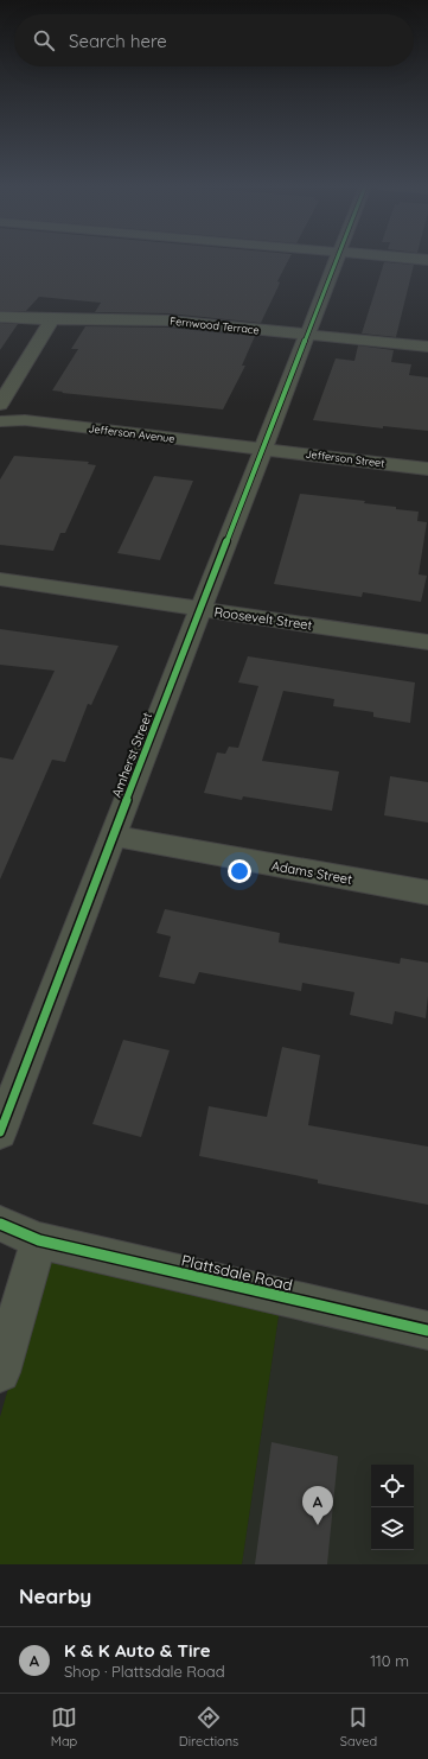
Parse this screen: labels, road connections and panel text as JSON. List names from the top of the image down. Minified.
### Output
{"streets":{"street":["Fernwood Terrace","Jefferson Avenue","Jefferson Street","Roosevelt Street","Amherst Street","Adams Street","Plattsdale Road"]},"crossings":[["Fernwood Terrace","Amherst Street"],["Jefferson Avenue","Jefferson Street"],["Jefferson Avenue","Amherst Street"],["Jefferson Street","Amherst Street"],["Roosevelt Street","Amherst Street"],["Amherst Street","Adams Street"]],"page":{"search":"Search here","pins":"A","heading":"Nearby","list":[{"mark":"A","name":"K & K Auto & Tire","note":"Shop · Plattsdale Road","value":"110 m"}],"nav":["Map","Directions","Saved"]}}
